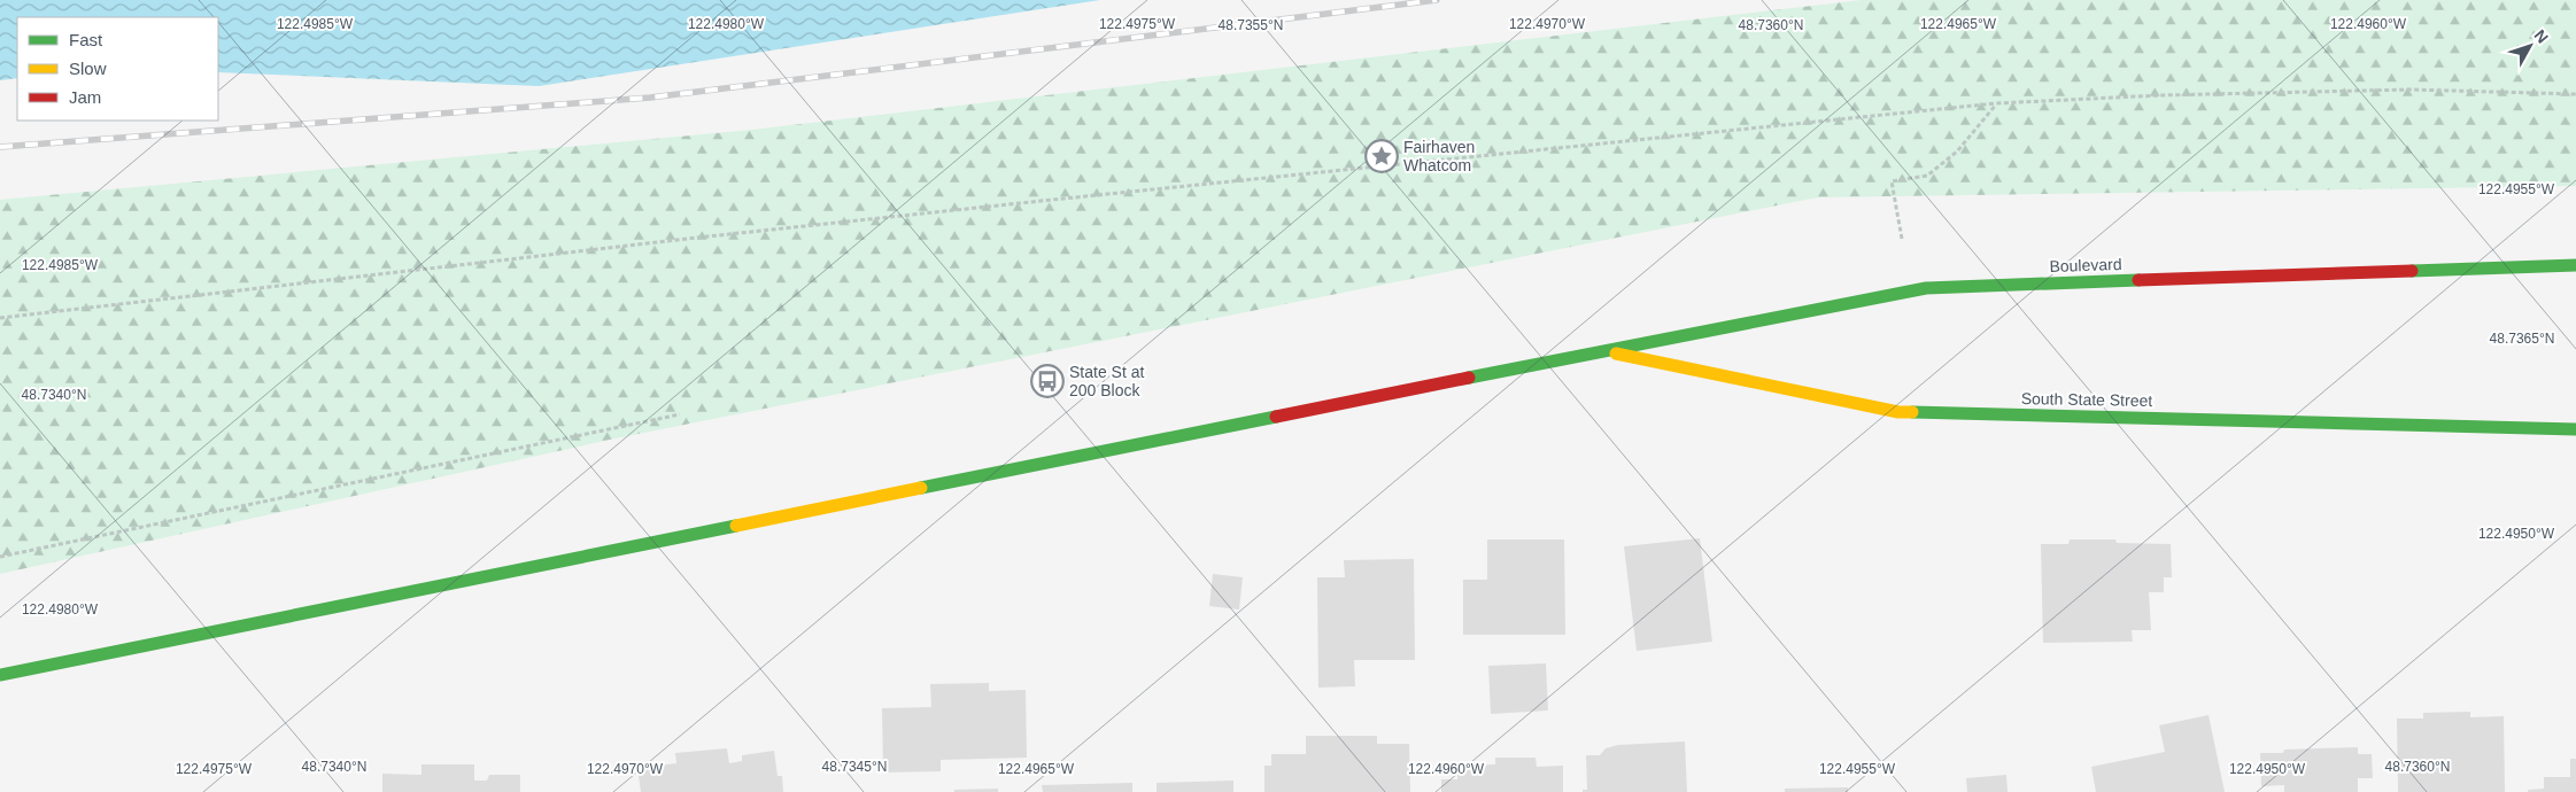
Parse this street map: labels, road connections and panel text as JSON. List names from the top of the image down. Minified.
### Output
{"streets":{"main road":["Boulevard","South State Street"]},"crossings":[["Boulevard","South State Street"]],"places":{"place":["Fairhaven Whatcom"],"bus stop":["State St at 200 Block"]},"legend":["Fast","Slow","Jam"],"north":"top right","coordinates":["122.4980°W","122.4975°W","122.4970°W","122.4965°W","122.4960°W","122.4985°W","48.7355°N","48.7360°N","122.4955°W","48.7365°N","48.7340°N","122.4950°W","48.7345°N"]}
